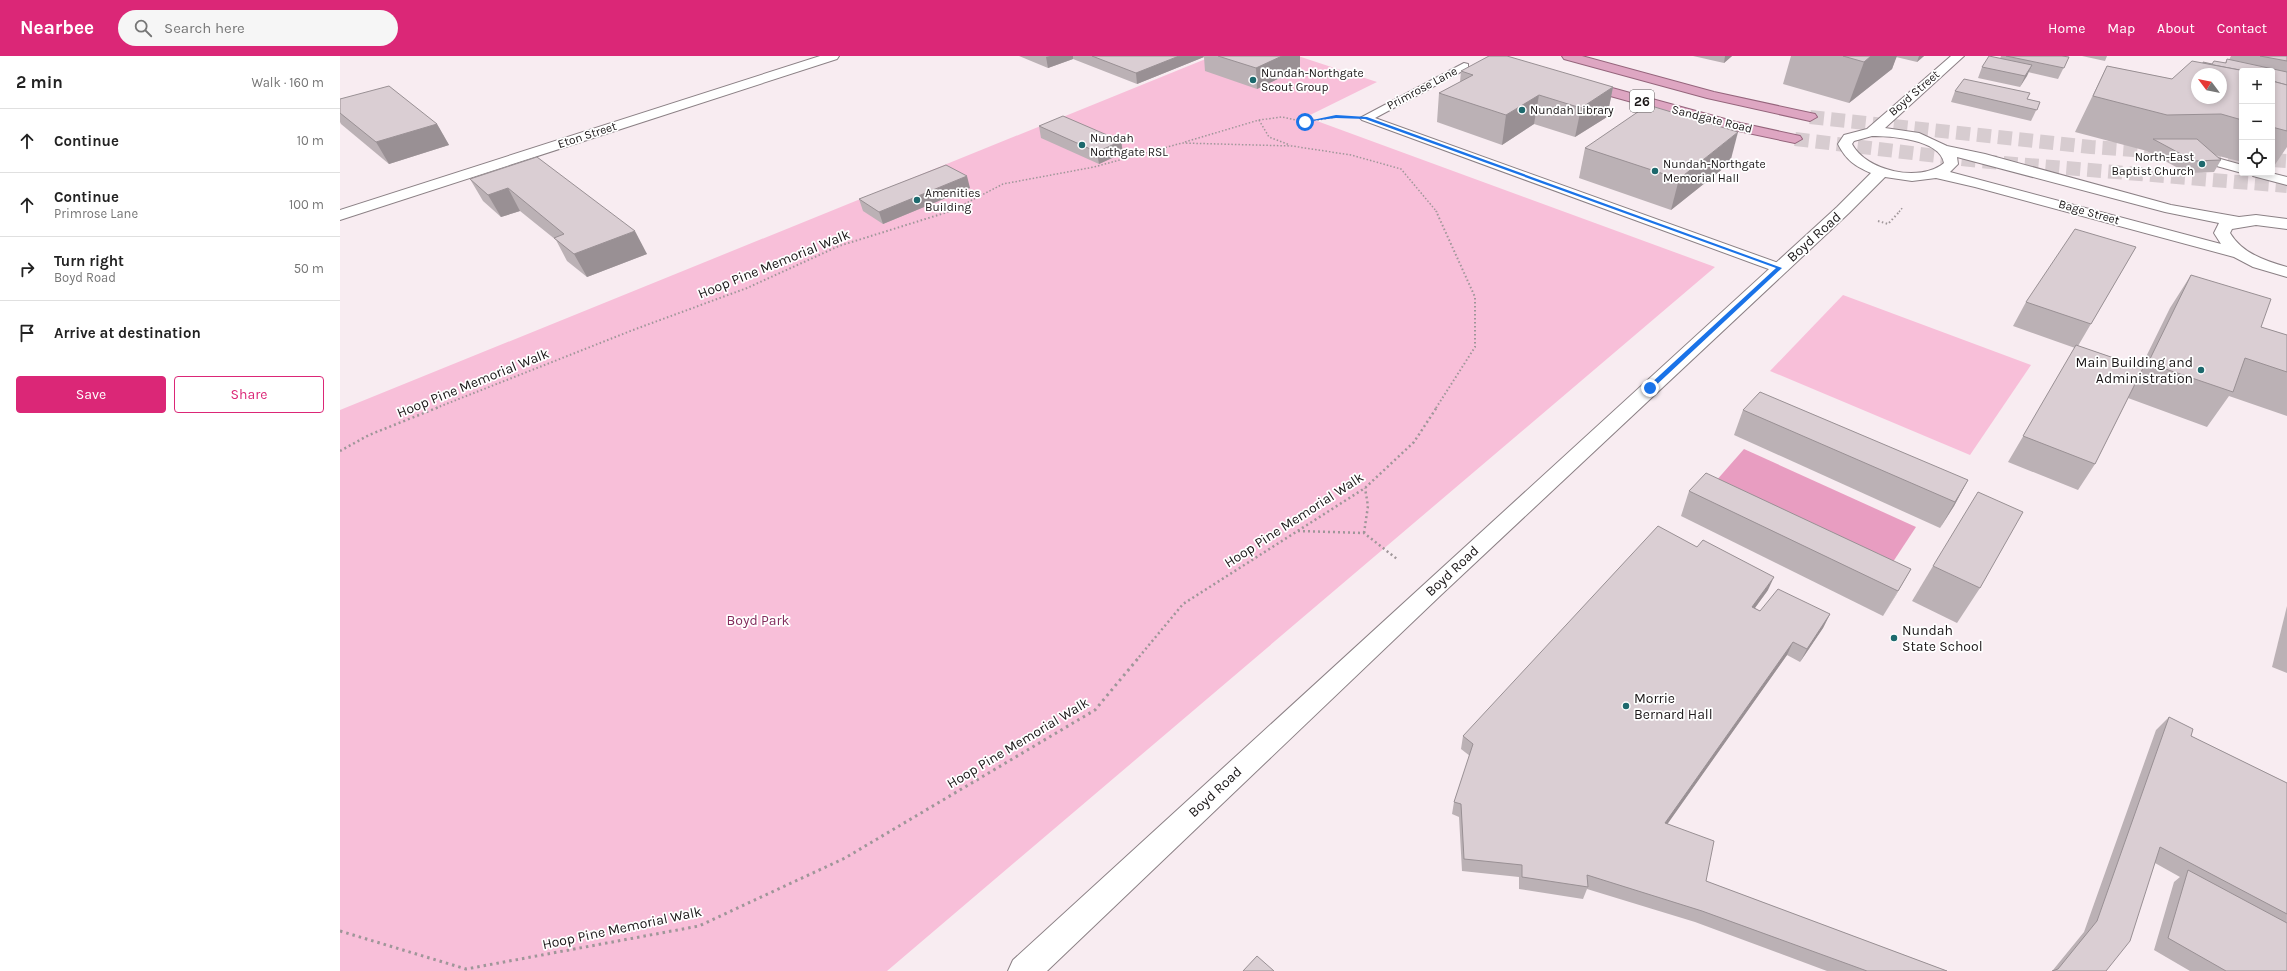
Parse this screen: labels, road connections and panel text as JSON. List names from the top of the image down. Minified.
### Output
{"streets":{"highway":["26","Sandgate Road"],"street":["Boyd Street","Eton Street","Bage Street","Boyd Road"],"lane":["Primrose Lane"],"path":["Hoop Pine Memorial Walk"]},"crossings":[["Primrose Lane","Boyd Road"],["Boyd Street","Bage Street"],["Bage Street","Boyd Road"]],"parks":["Boyd Park"],"places":["Nundah-Northgate Scout Group","Nundah Library","Nundah Northgate RSL","North-East Baptist Church","Nundah-Northgate Memorial Hall","Amenities Building","Main Building and Administration","Nundah State School","Morrie Bernard Hall"],"north":"top left","page":{"header":"Nearbee","search":"Search here","nav":["Home","Map","About","Contact"],"heading":["2 min","Walk · 160 m"],"map_buttons":["+","−"],"list":[["Continue","10 m"],["Continue","Primrose Lane","100 m"],["Turn right","Boyd Road","50 m"],"Arrive at destination"],"buttons":["Save","Share"]}}
